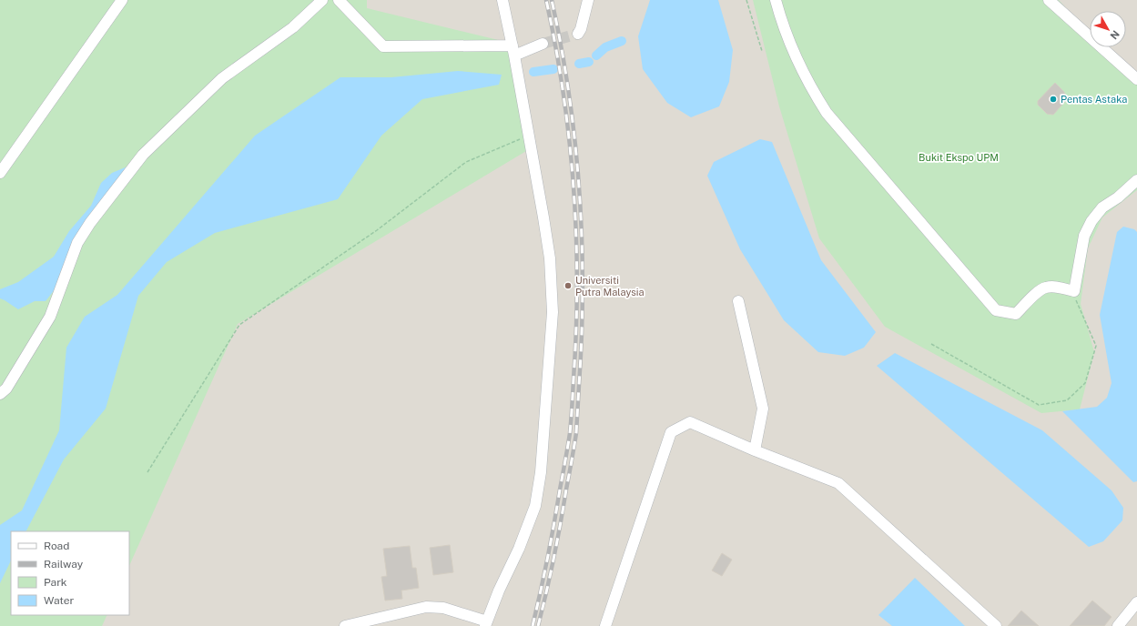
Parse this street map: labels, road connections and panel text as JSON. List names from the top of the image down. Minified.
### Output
{"parks":["Bukit Ekspo UPM"],"places":["Pentas Astaka","Universiti Putra Malaysia"],"legend":["Road","Railway","Park","Water"],"north":"bottom right"}
